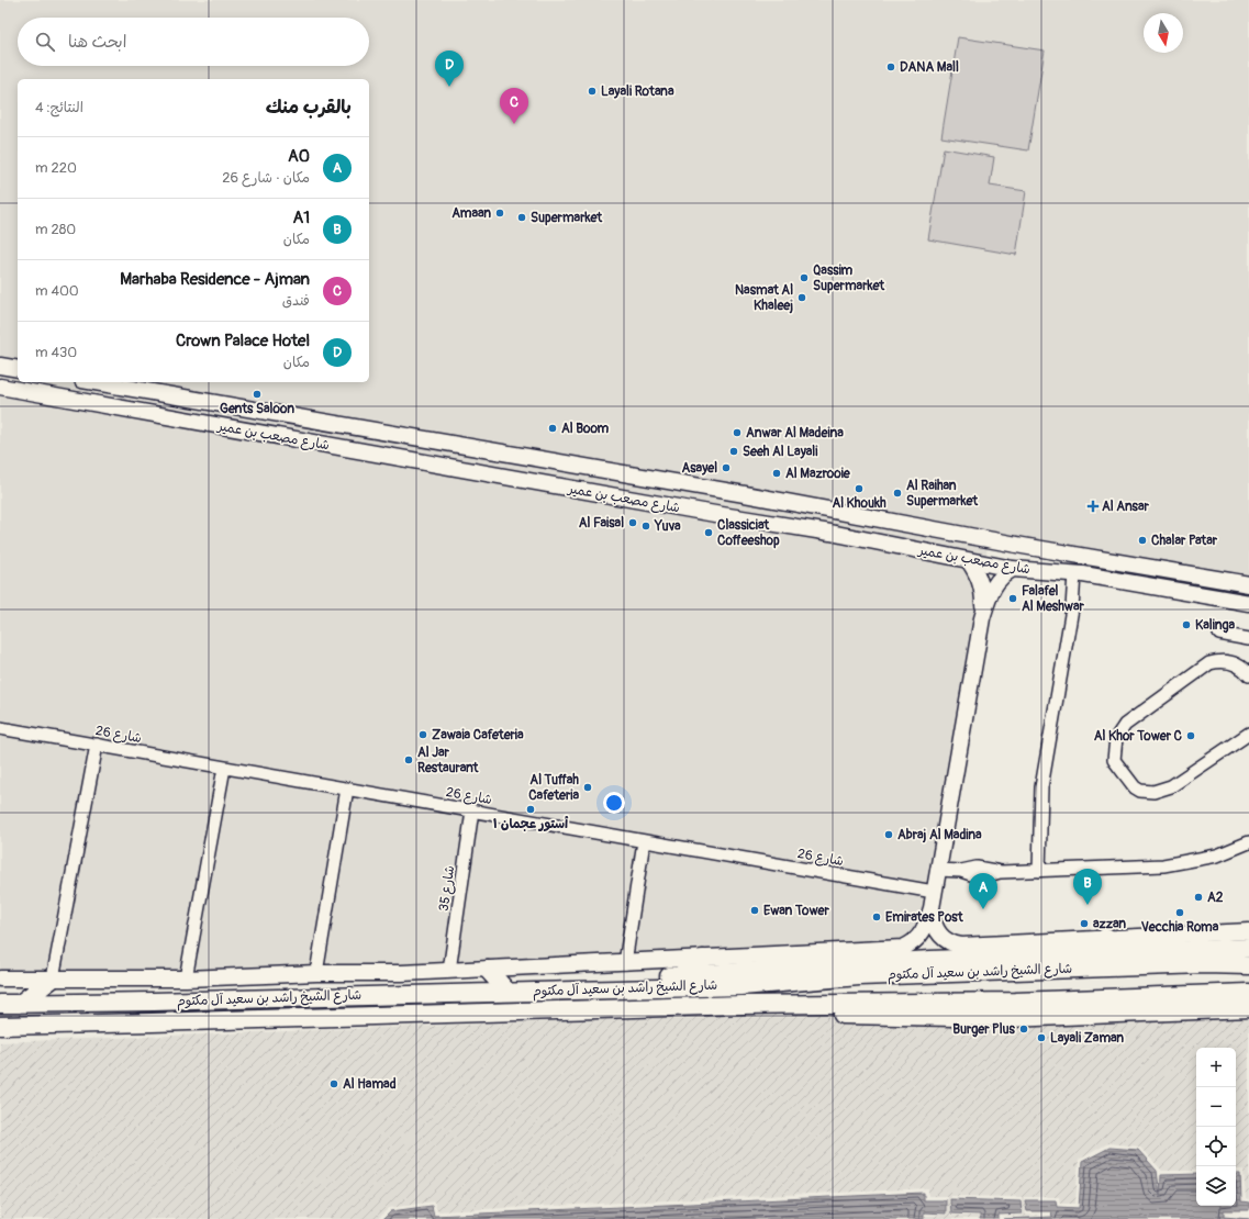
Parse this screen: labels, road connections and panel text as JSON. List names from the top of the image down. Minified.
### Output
{"streets":{"main road":["شارع الشيخ راشد بن سعيد آل مكتوم"],"street":["شارع مصعب بن عمير","شارع 26","شارع 35"]},"crossings":[["شارع 26","شارع 35"]],"places":{"other":["DANA Mall","Layali Rotana","Amaan","Supermarket","Qassim Supermarket","Nasmat Al Khaleej","Gents Saloon","Al Boom","Anwar Al Madeina","Seeh Al Layali","Asayel","Al Mazrooie","Al Khoukh","Al Raihan Supermarket","Al Faisal","Yuva","Classiciat Coffeeshop","Chalar Patar","Falafel Al Meshwar","Kalinga","Zawaia Cafeteria","Al Khor Tower C","Al Jar Restaurant","Al Tuffah Cafeteria","أستور عجمان ١","Abraj Al Madina","A2","Ewan Tower","Vecchia Roma","Emirates Post","azzan","Burger Plus","Layali Zaman","Al Hamad"],"health":["Al Ansar"]},"north":"bottom","page":{"search":"ابحث هنا","pins":["D","C","B","A"],"heading":["بالقرب منك","النتائج: 4"],"list":[{"mark":"A","name":"A0","note":"مكان · شارع 26","value":"220 m"},{"mark":"B","name":"A1","note":"مكان","value":"280 m"},{"mark":"C","name":"Marhaba Residence - Ajman","note":"فندق","value":"400 m"},{"mark":"D","name":"Crown Palace Hotel","note":"مكان","value":"430 m"}],"map_buttons":["+","−"]}}
